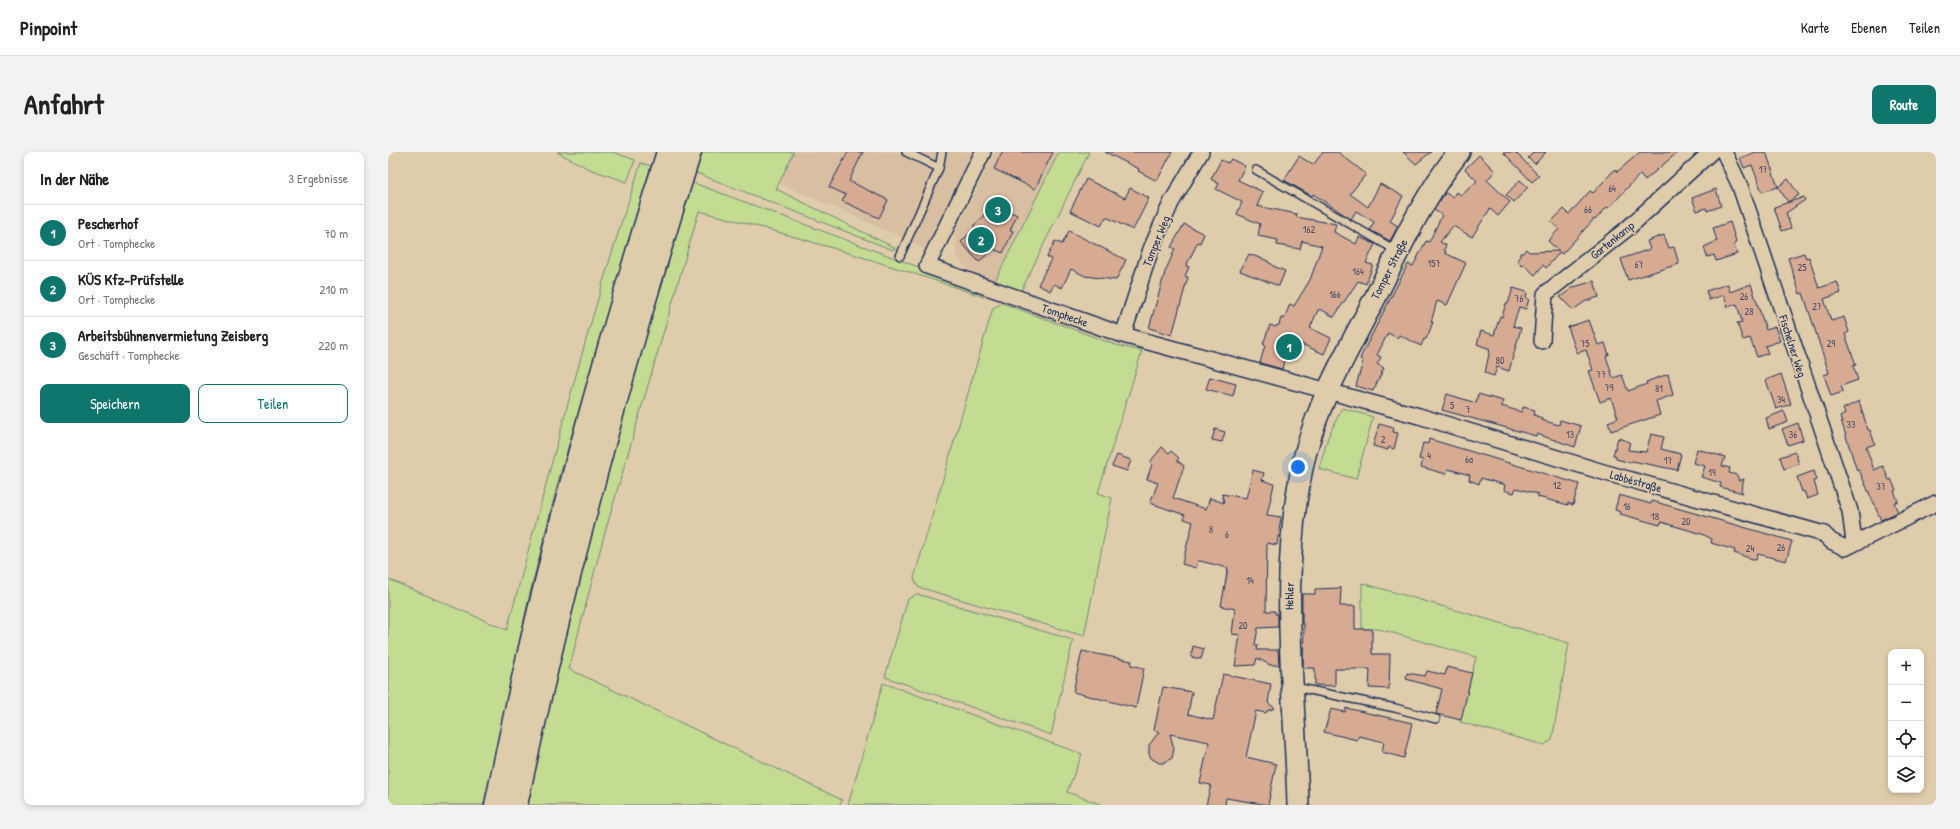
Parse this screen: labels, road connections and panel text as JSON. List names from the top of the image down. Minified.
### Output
{"streets":{"main road":["Tomper Straße","Hehler"],"street":["Gartenkamp","Tomper Weg","Tomphecke","Fischelner Weg","Labbéstraße"]},"crossings":[["Tomper Weg","Tomphecke"],["Tomper Straße","Tomphecke"],["Tomper Straße","Labbéstraße"],["Tomper Straße","Hehler"],["Tomphecke","Labbéstraße"],["Tomphecke","Hehler"],["Fischelner Weg","Labbéstraße"],["Labbéstraße","Hehler"]],"house_numbers":["17","64","66","162","157","67","25","164","166","26","76","27","28","75","29","80","77","79","81","34","5","7","33","13","36","2","4","6a","17","19","12","37","16","18","20","8","6","26","24","14","20"],"page":{"header":"Pinpoint","nav":["Karte","Ebenen","Teilen"],"title":"Anfahrt","buttons":["Route",["Speichern","Teilen"]],"heading":["In der Nähe","3 Ergebnisse"],"pins":["3","2","1"],"list":[{"mark":"1","name":"Pescherhof","note":"Ort · Tomphecke","value":"70 m"},{"mark":"2","name":"KÜS Kfz-Prüfstelle","note":"Ort · Tomphecke","value":"210 m"},{"mark":"3","name":"Arbeitsbühnenvermietung Zeisberg","note":"Geschäft · Tomphecke","value":"220 m"}],"map_buttons":["+","−"]}}
